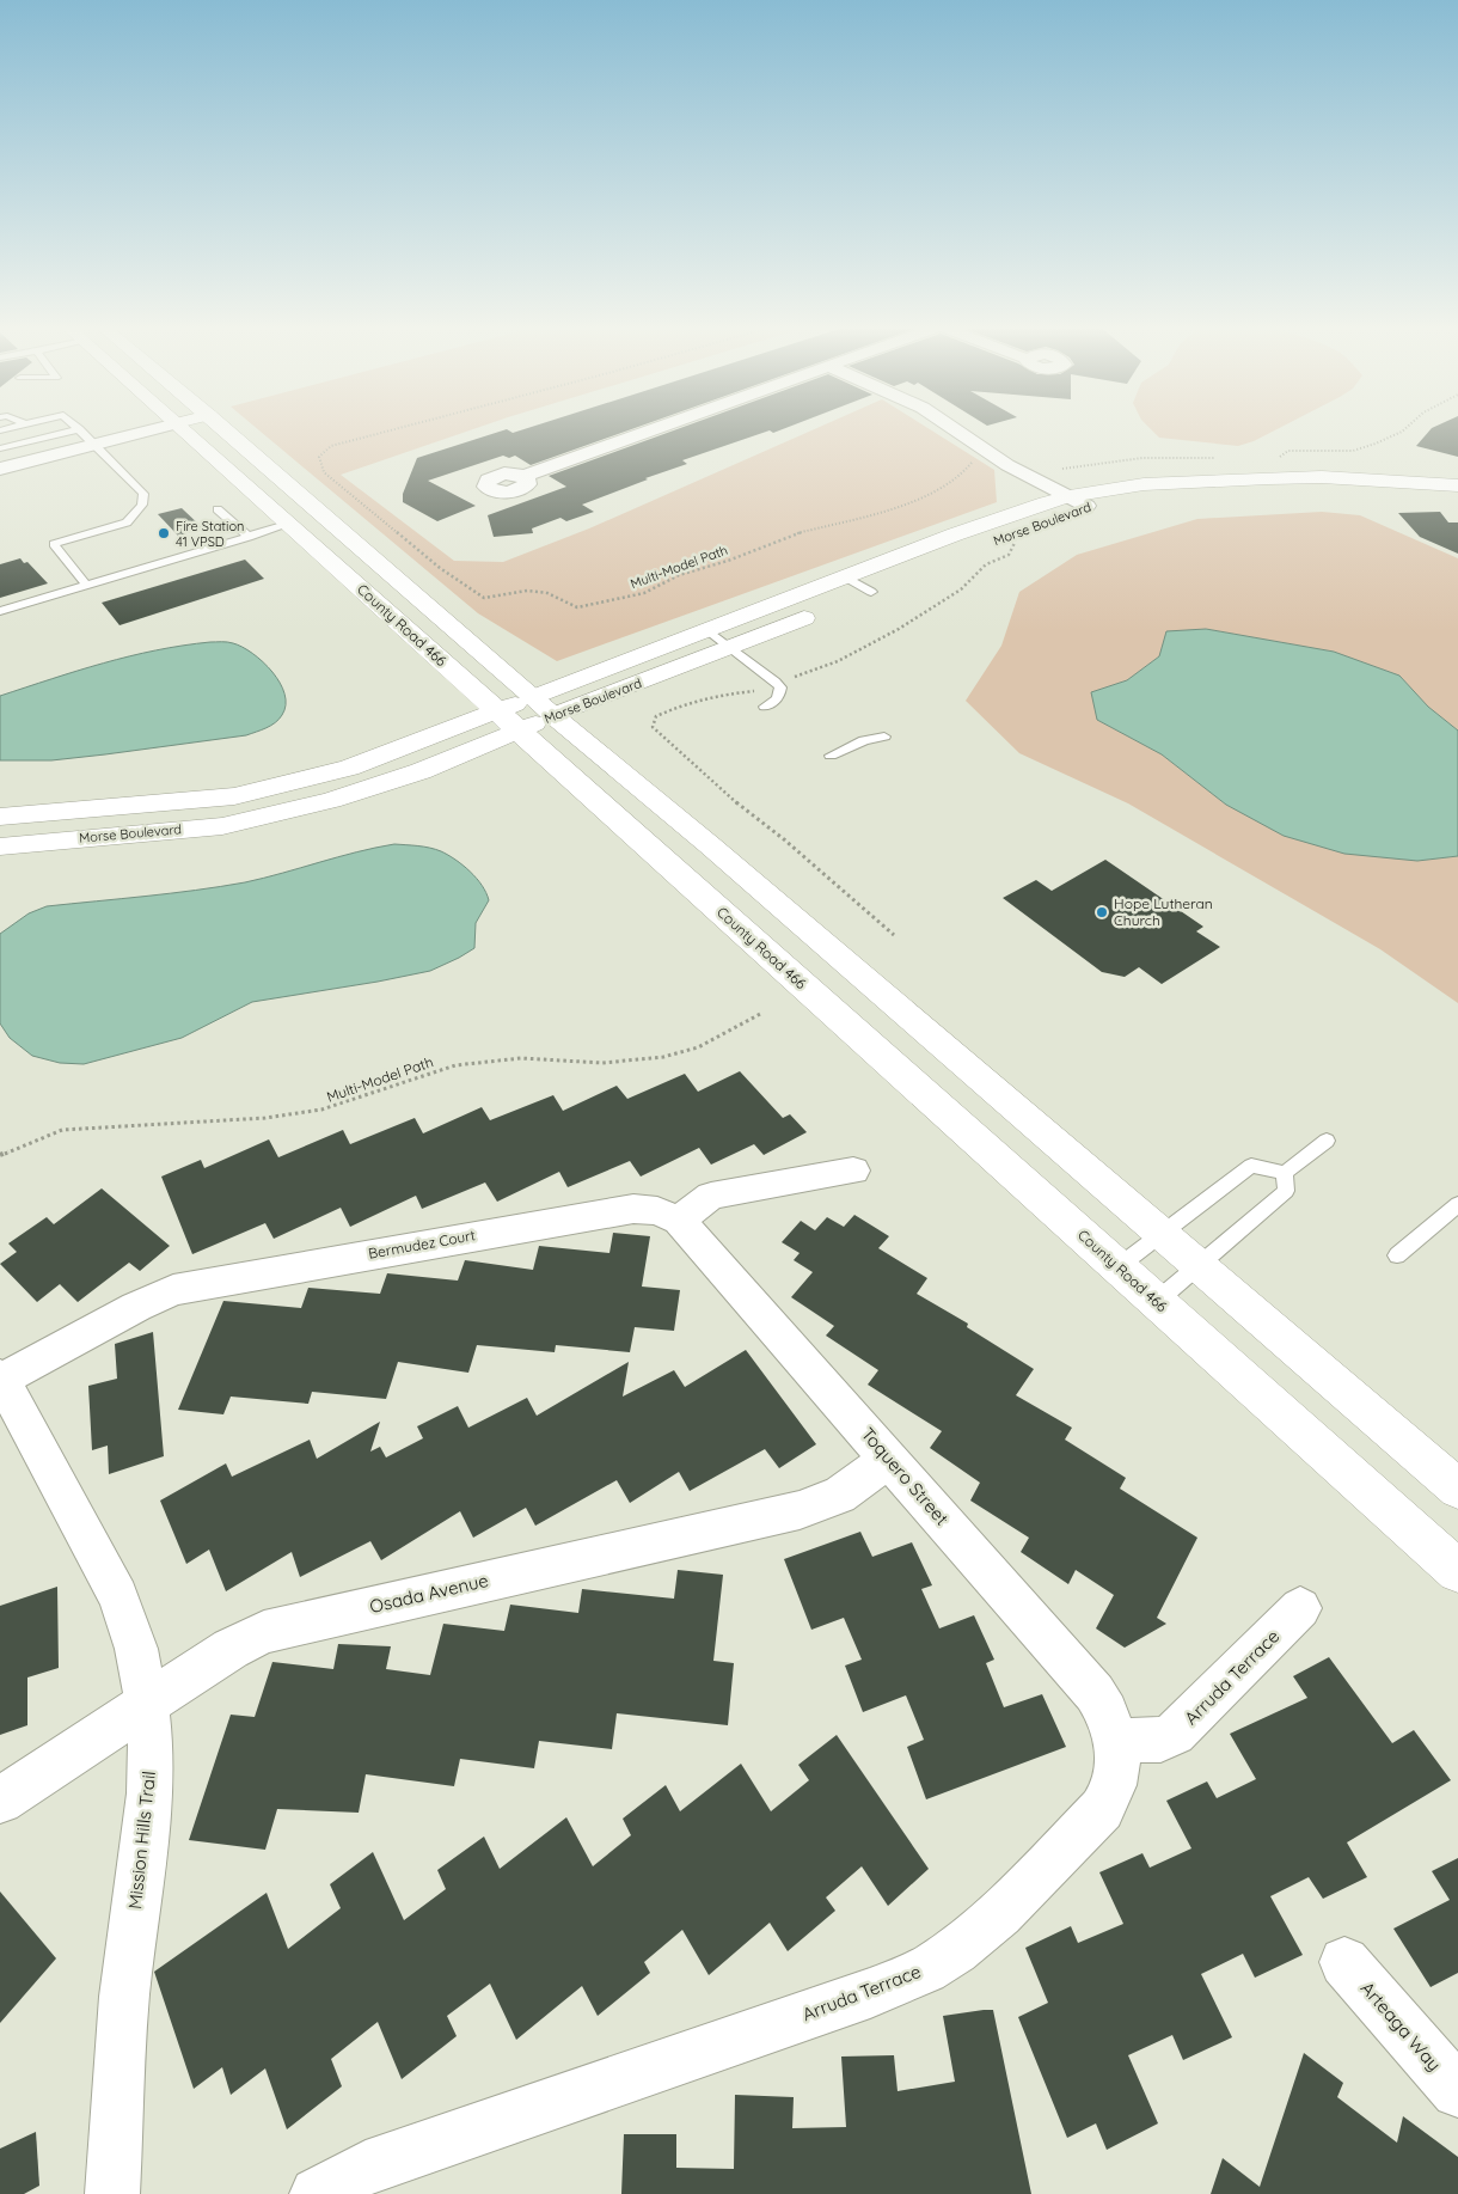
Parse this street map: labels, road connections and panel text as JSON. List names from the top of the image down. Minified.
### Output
{"streets":{"main road":["Morse Boulevard","County Road 466"],"street":["Bermudez Court","Toquero Street","Osada Avenue","Arruda Terrace","Mission Hills Trail","Arteaga Way"],"path":["Multi-Model Path"]},"crossings":[["Morse Boulevard","County Road 466"],["Bermudez Court","Toquero Street"],["Bermudez Court","Mission Hills Trail"],["Toquero Street","Osada Avenue"],["Toquero Street","Arruda Terrace"],["Osada Avenue","Mission Hills Trail"]],"places":["Fire Station 41 VPSD","Hope Lutheran Church"]}
